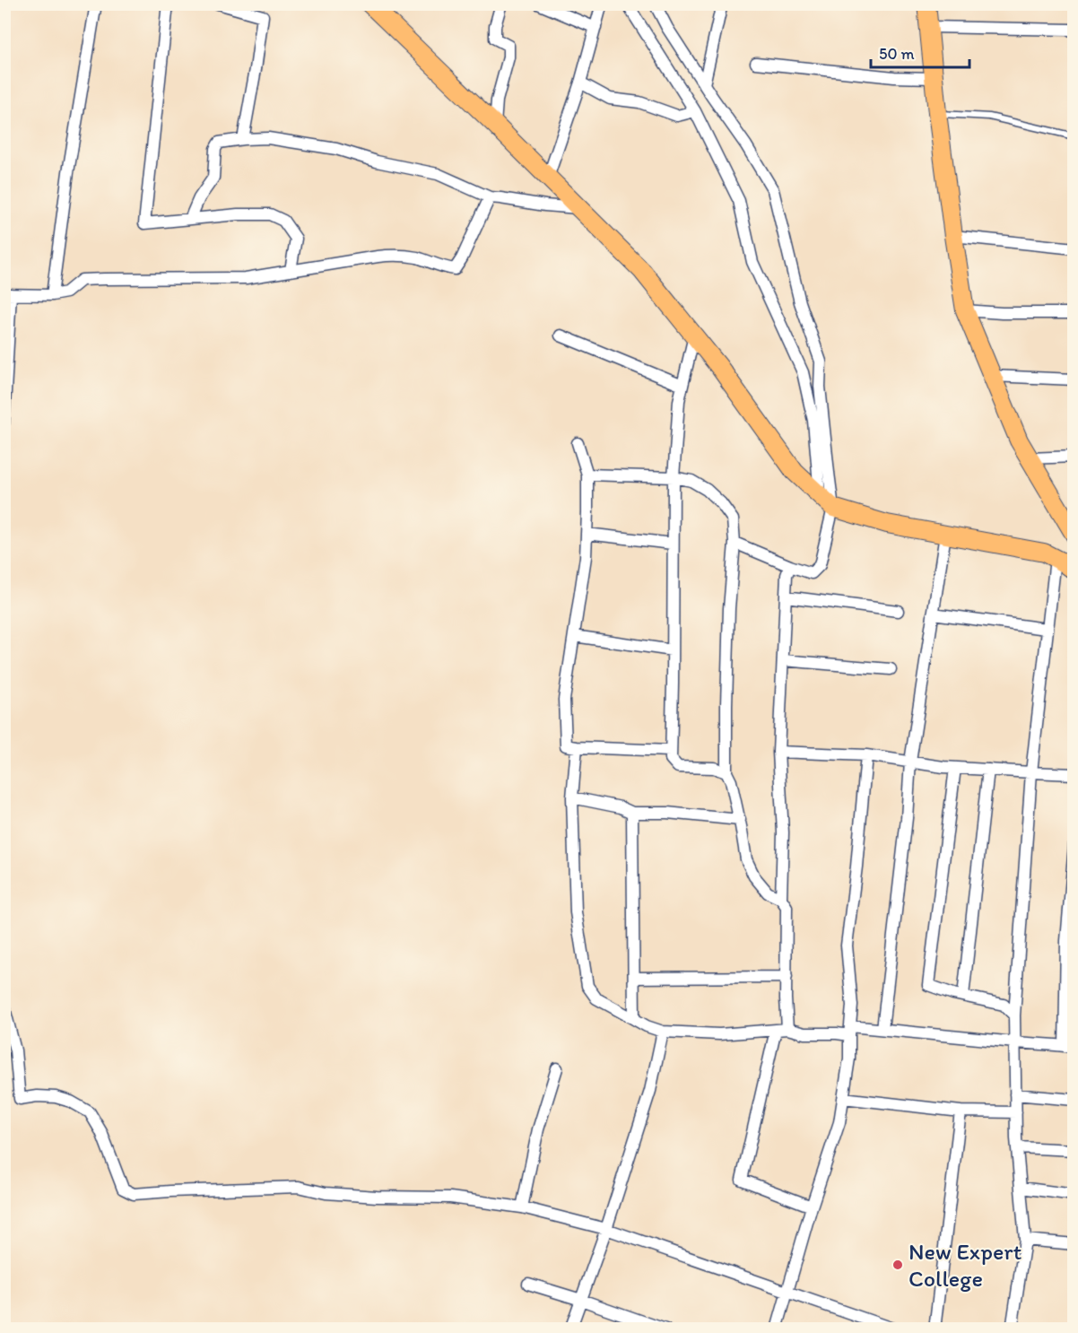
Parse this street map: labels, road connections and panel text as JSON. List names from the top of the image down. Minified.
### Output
{"places":["New Expert College"],"scale_bar":"50 m"}
